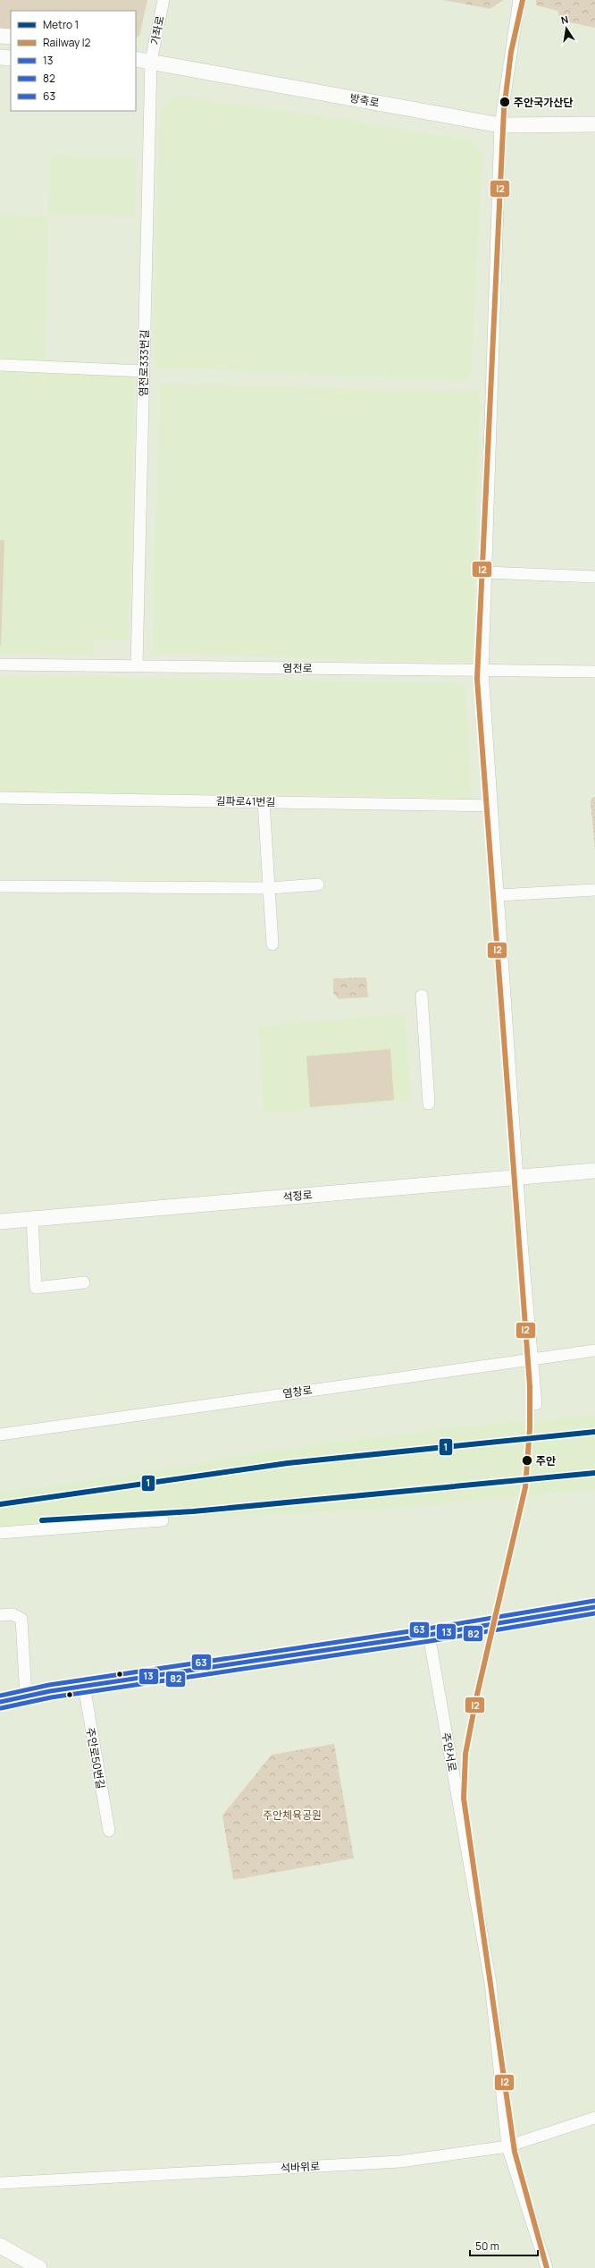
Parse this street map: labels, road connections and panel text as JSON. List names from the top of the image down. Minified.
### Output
{"streets":{"main road":["방축로","석정로"],"street":["가좌로","염전로333번길","염전로","길파로41번길","염창로","주안서로","주안로50번길","석바위로"]},"crossings":[["가좌로","방축로"],["가좌로","염전로333번길"],["방축로","염전로333번길"],["염전로333번길","염전로"],["주안서로","석바위로"]],"parks":["주안체육공원"],"places":["주안국가산단","주안"],"lines":["rail line I2","metro line 1","transit line 63","transit line 13","transit line 82"],"legend":["Metro 1","Railway I2","13","82","63"],"scale_bar":"50 m","north":"top"}
